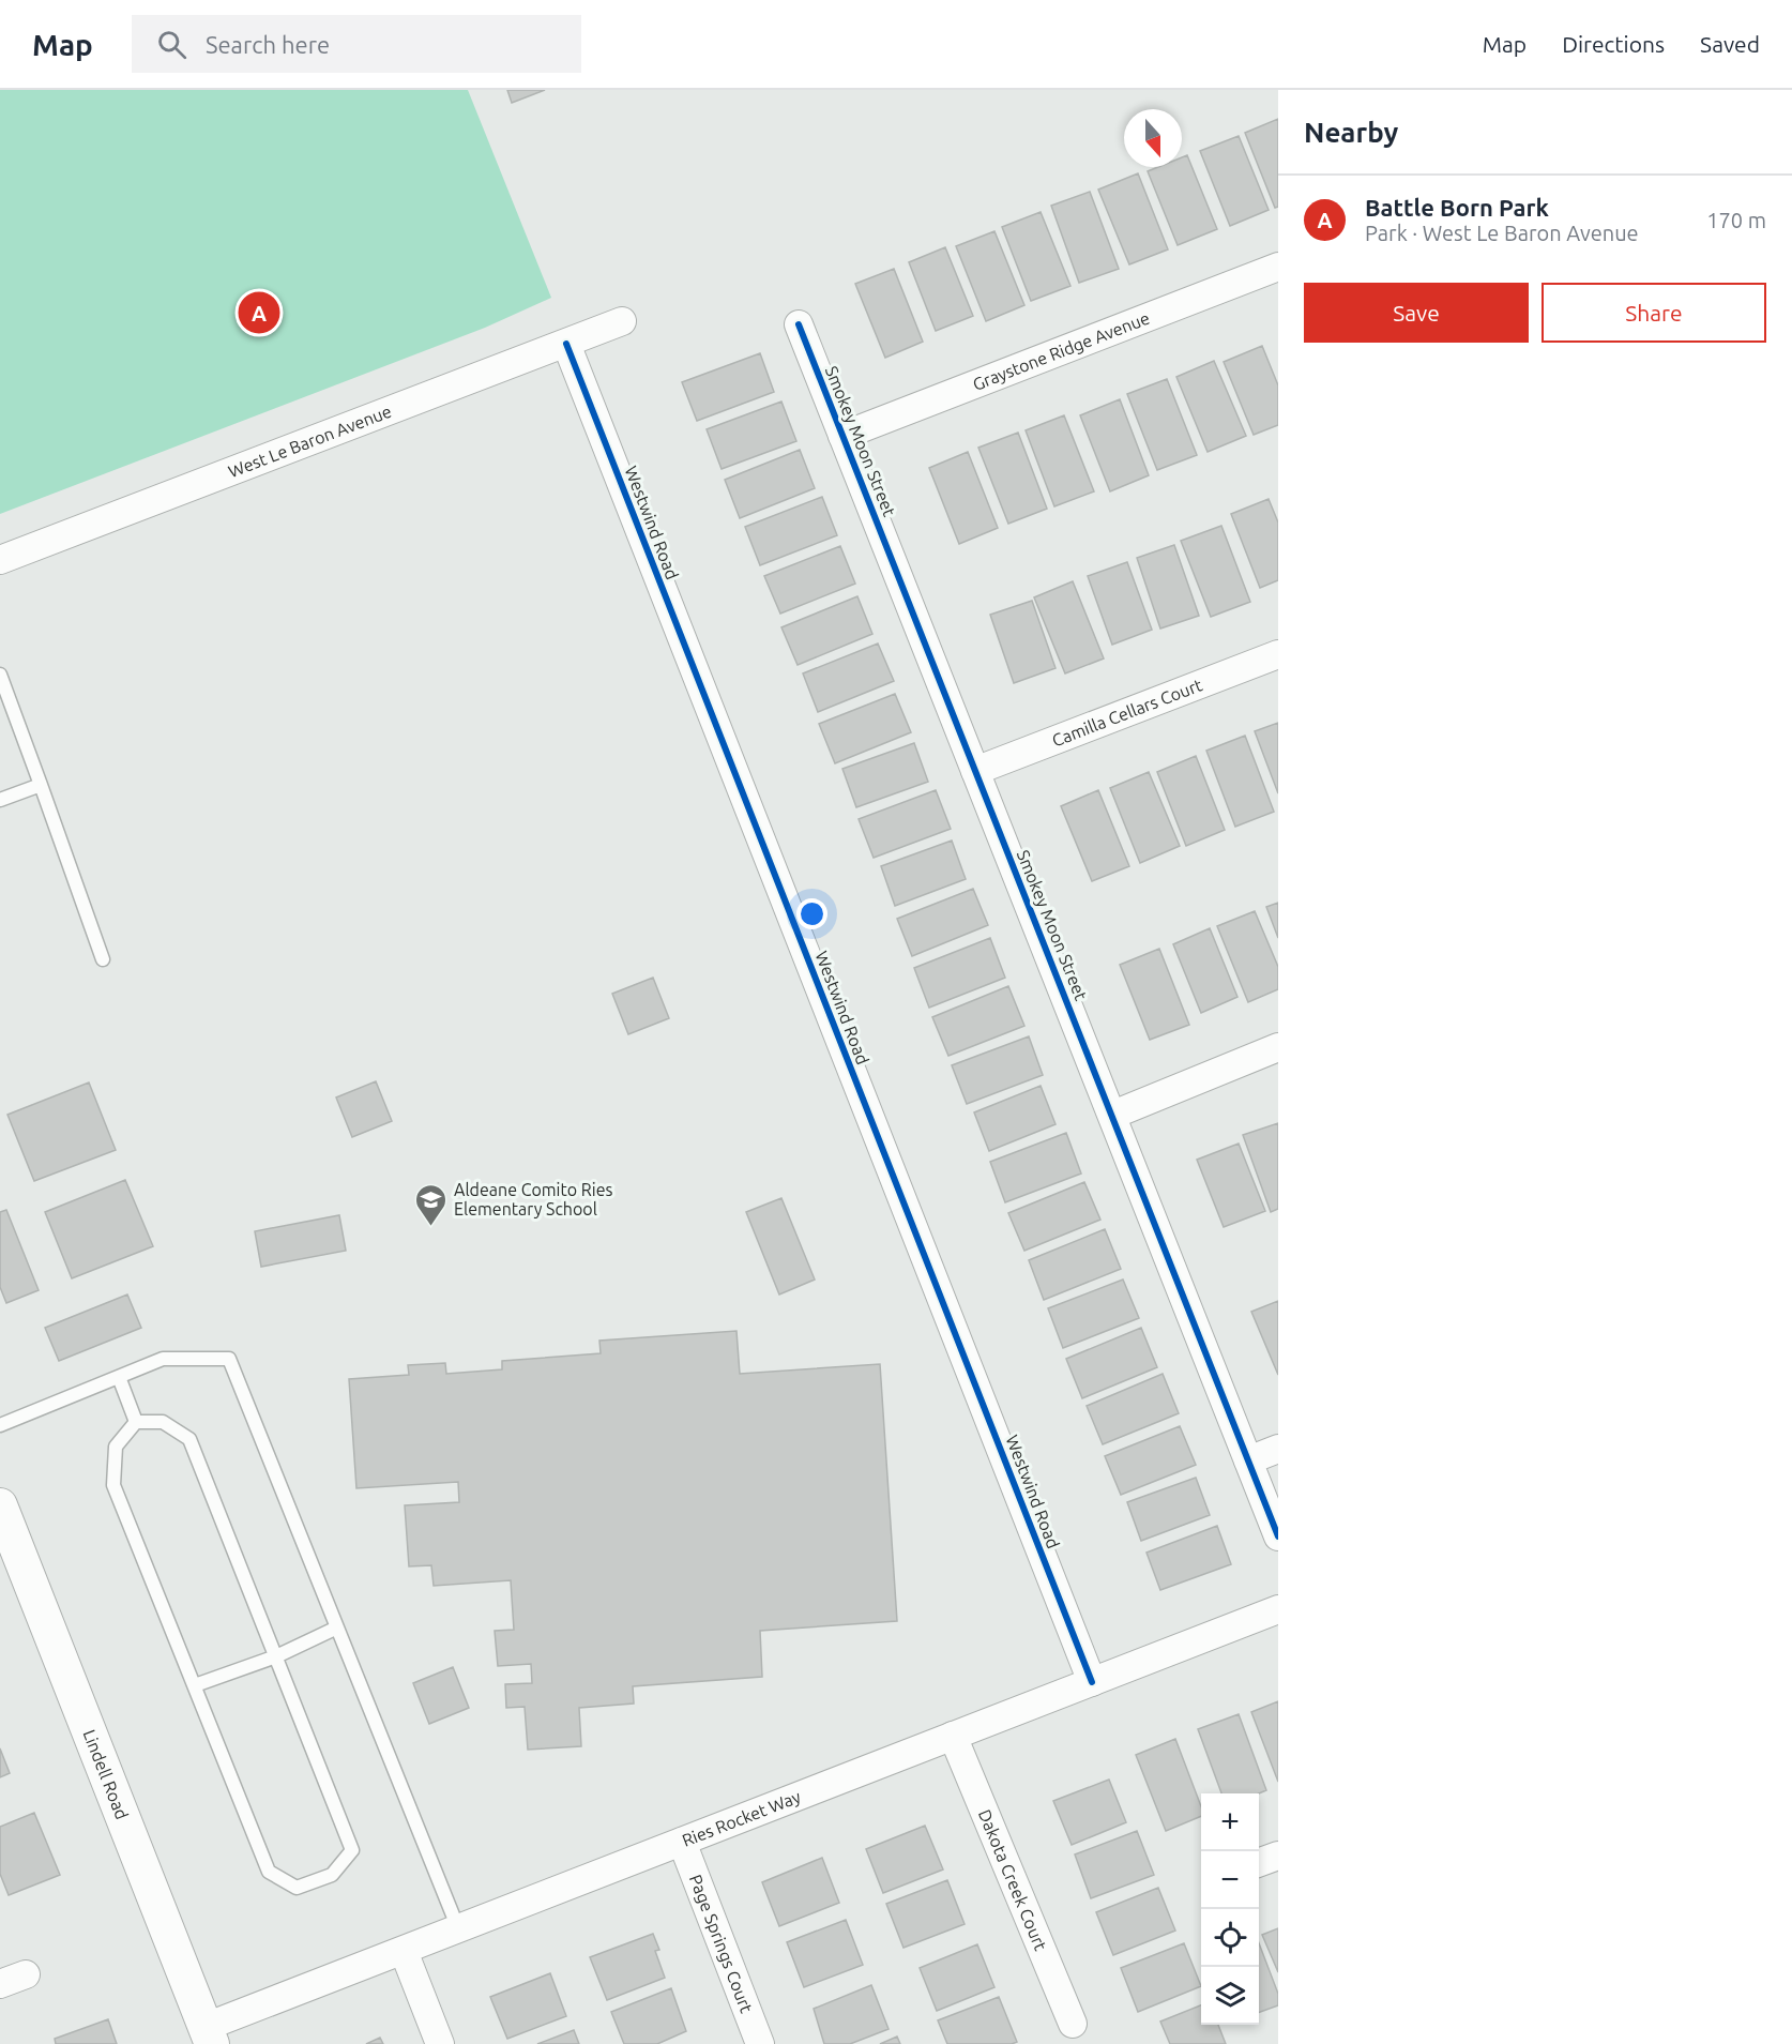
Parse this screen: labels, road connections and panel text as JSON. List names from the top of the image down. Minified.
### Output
{"streets":{"street":["Graystone Ridge Avenue","West Le Baron Avenue","Smokey Moon Street","Westwind Road","Camilla Cellars Court","Lindell Road","Ries Rocket Way","Dakota Creek Court","Page Springs Court"]},"crossings":[["Graystone Ridge Avenue","Smokey Moon Street"],["West Le Baron Avenue","Westwind Road"],["Smokey Moon Street","Camilla Cellars Court"],["Westwind Road","Ries Rocket Way"],["Lindell Road","Ries Rocket Way"],["Ries Rocket Way","Dakota Creek Court"],["Ries Rocket Way","Page Springs Court"]],"places":{"school or university":["Aldeane Comito Ries Elementary School"]},"north":"bottom","page":{"header":"Map","search":"Search here","nav":["Map","Directions","Saved"],"heading":"Nearby","list":[{"mark":"A","name":"Battle Born Park","note":"Park · West Le Baron Avenue","value":"170 m"}],"buttons":["Save","Share"],"pins":"A","map_buttons":["+","−"]}}
